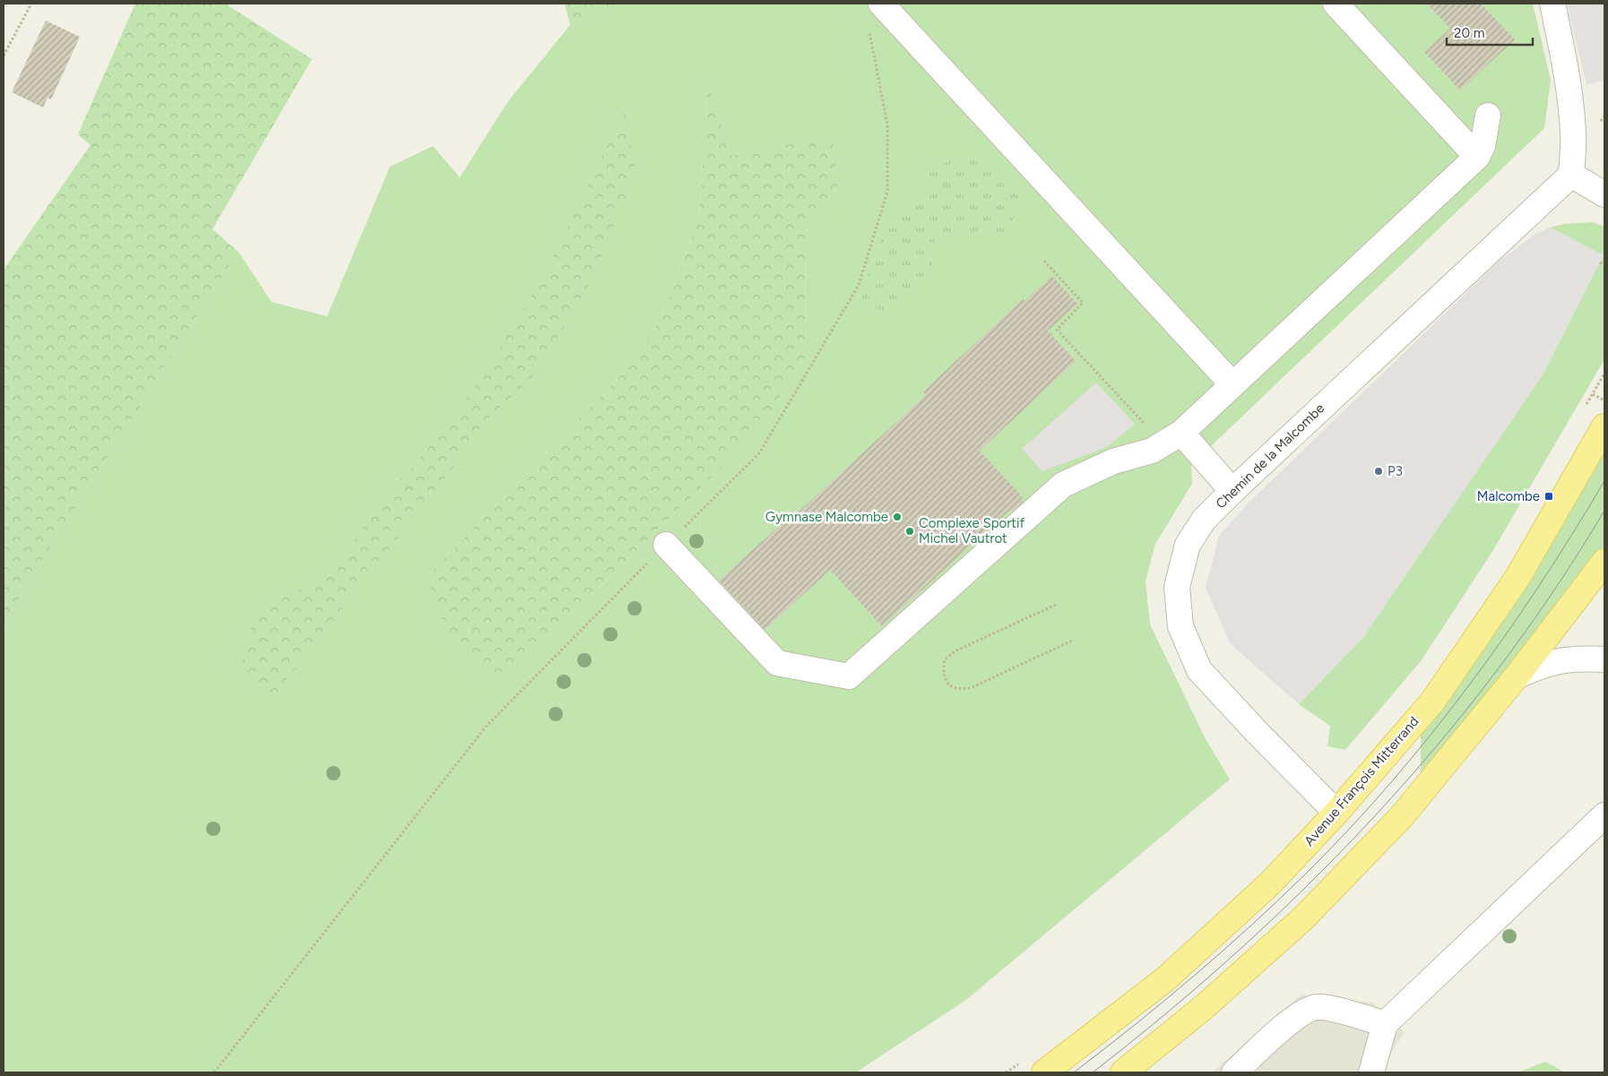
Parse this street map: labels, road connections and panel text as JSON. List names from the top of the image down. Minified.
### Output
{"streets":{"main road":["Avenue François Mitterrand"],"street":["Chemin de la Malcombe"]},"crossings":[["Chemin de la Malcombe","Avenue François Mitterrand"]],"places":{"other":["P3","Gymnase Malcombe","Complexe Sportif Michel Vautrot"],"transit":["Malcombe"]},"scale_bar":"20 m"}
